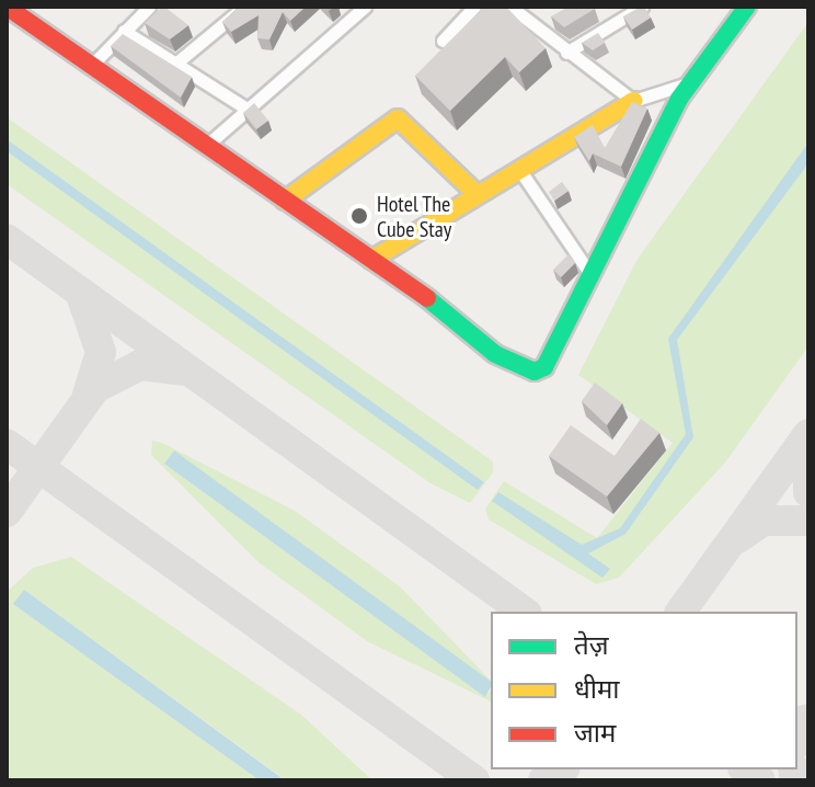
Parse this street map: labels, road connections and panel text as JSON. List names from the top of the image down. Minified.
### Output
{"places":["Hotel The Cube Stay"],"legend":["तेज़","धीमा","जाम"]}
